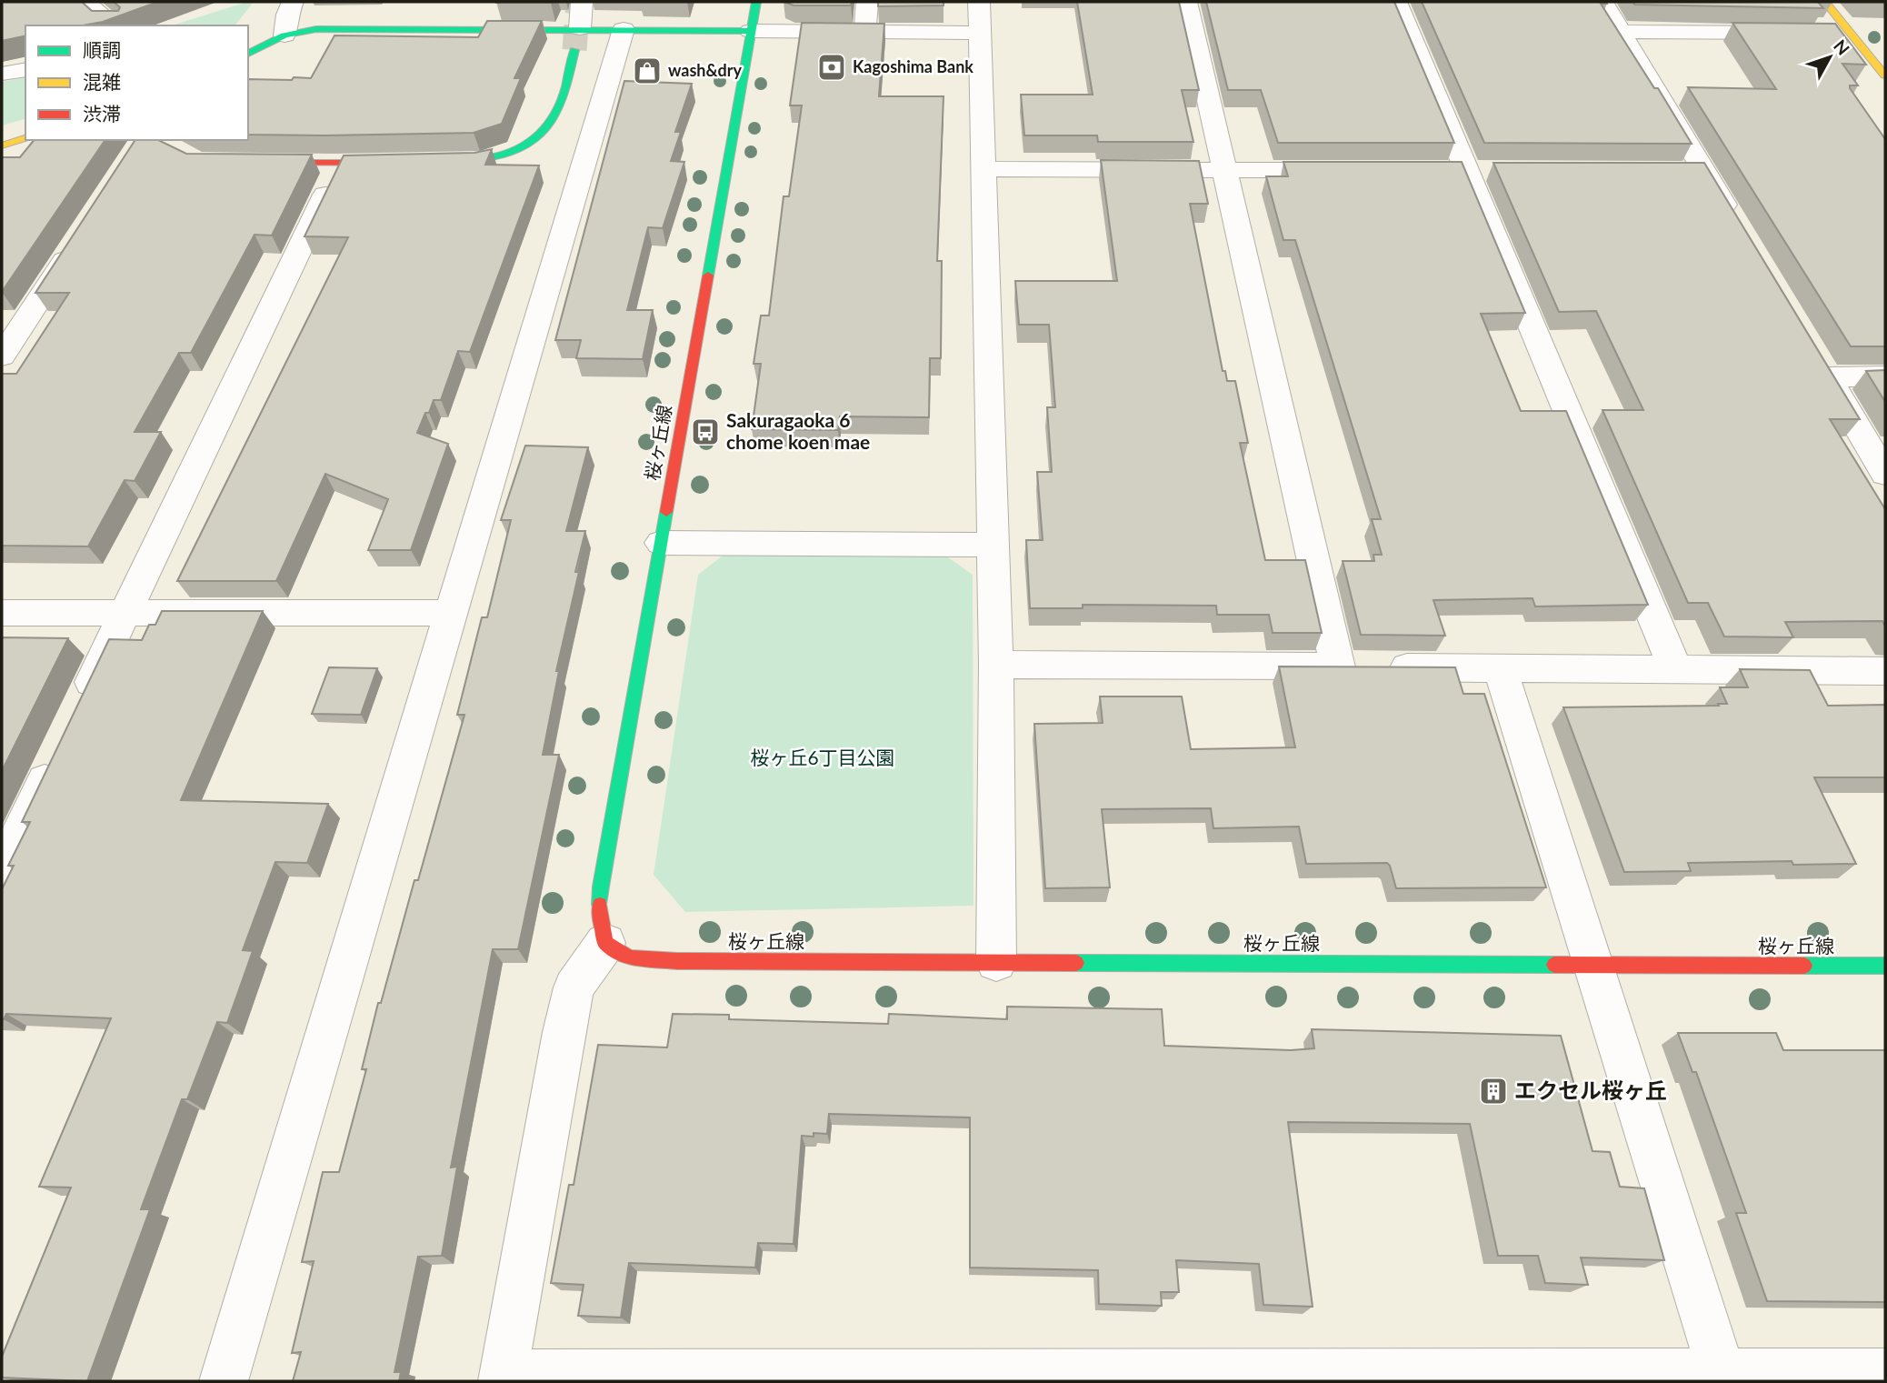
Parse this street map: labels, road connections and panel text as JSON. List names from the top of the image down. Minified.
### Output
{"streets":{"street":["桜ヶ丘線"]},"parks":["桜ヶ丘6丁目公園"],"places":{"bank":["Kagoshima Bank"],"shop":["wash&dry"],"bus stop":["Sakuragaoka 6 chome koen mae"],"building":["エクセル桜ヶ丘"]},"legend":["順調","混雑","渋滞"],"north":"top right"}
